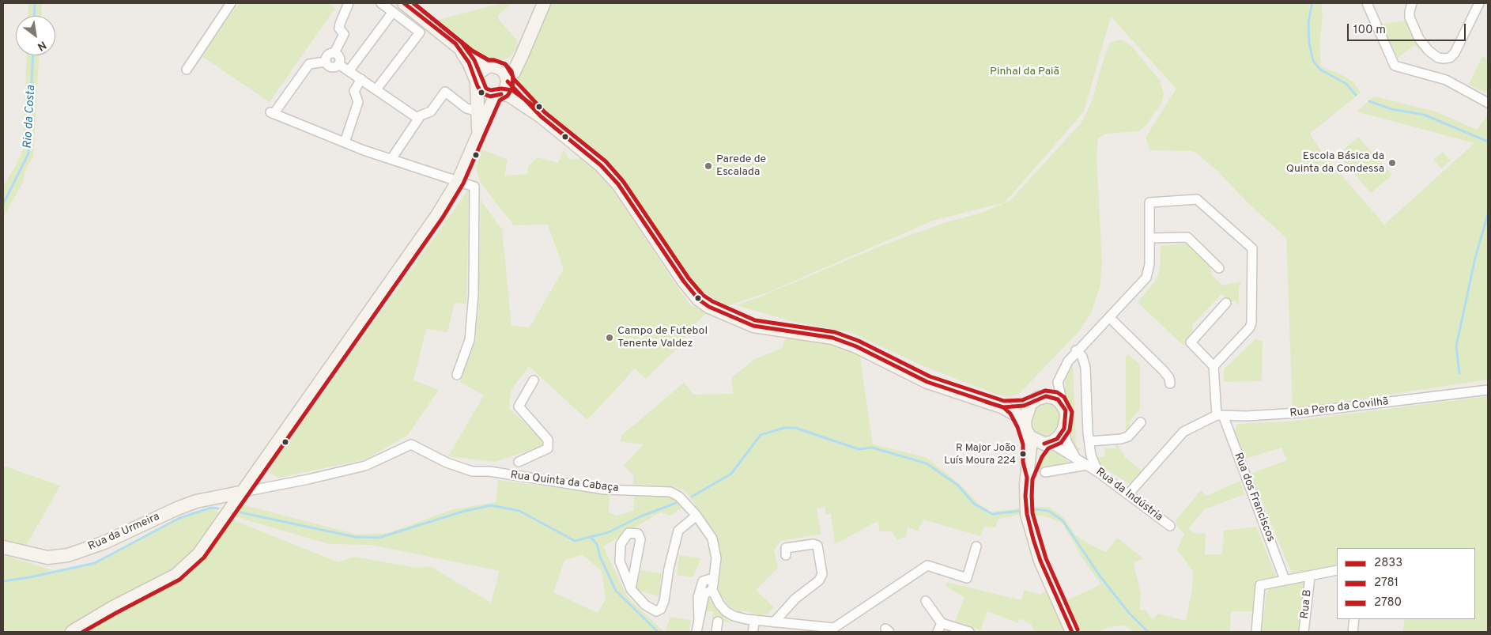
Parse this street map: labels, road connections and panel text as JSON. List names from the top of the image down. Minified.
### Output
{"streets":{"street":["Rua Pero da Covilhã","Rua Quinta da Cabaça","Rua da Indústria","Rua dos Franciscos","Rua da Urmeira","Rua B"]},"crossings":[["Rua Pero da Covilhã","Rua dos Franciscos"],["Rua Quinta da Cabaça","Rua da Urmeira"]],"water":["Rio da Costa"],"parks":["Pinhal da Paiã"],"places":["Escola Básica da Quinta da Condessa","Parede de Escalada","Campo de Futebol Tenente Valdez","R Major João Luís Moura 224"],"lines":["transit line 2833","transit line 2781","transit line 2780"],"legend":["2833","2781","2780"],"scale_bar":"100 m","north":"bottom right"}
